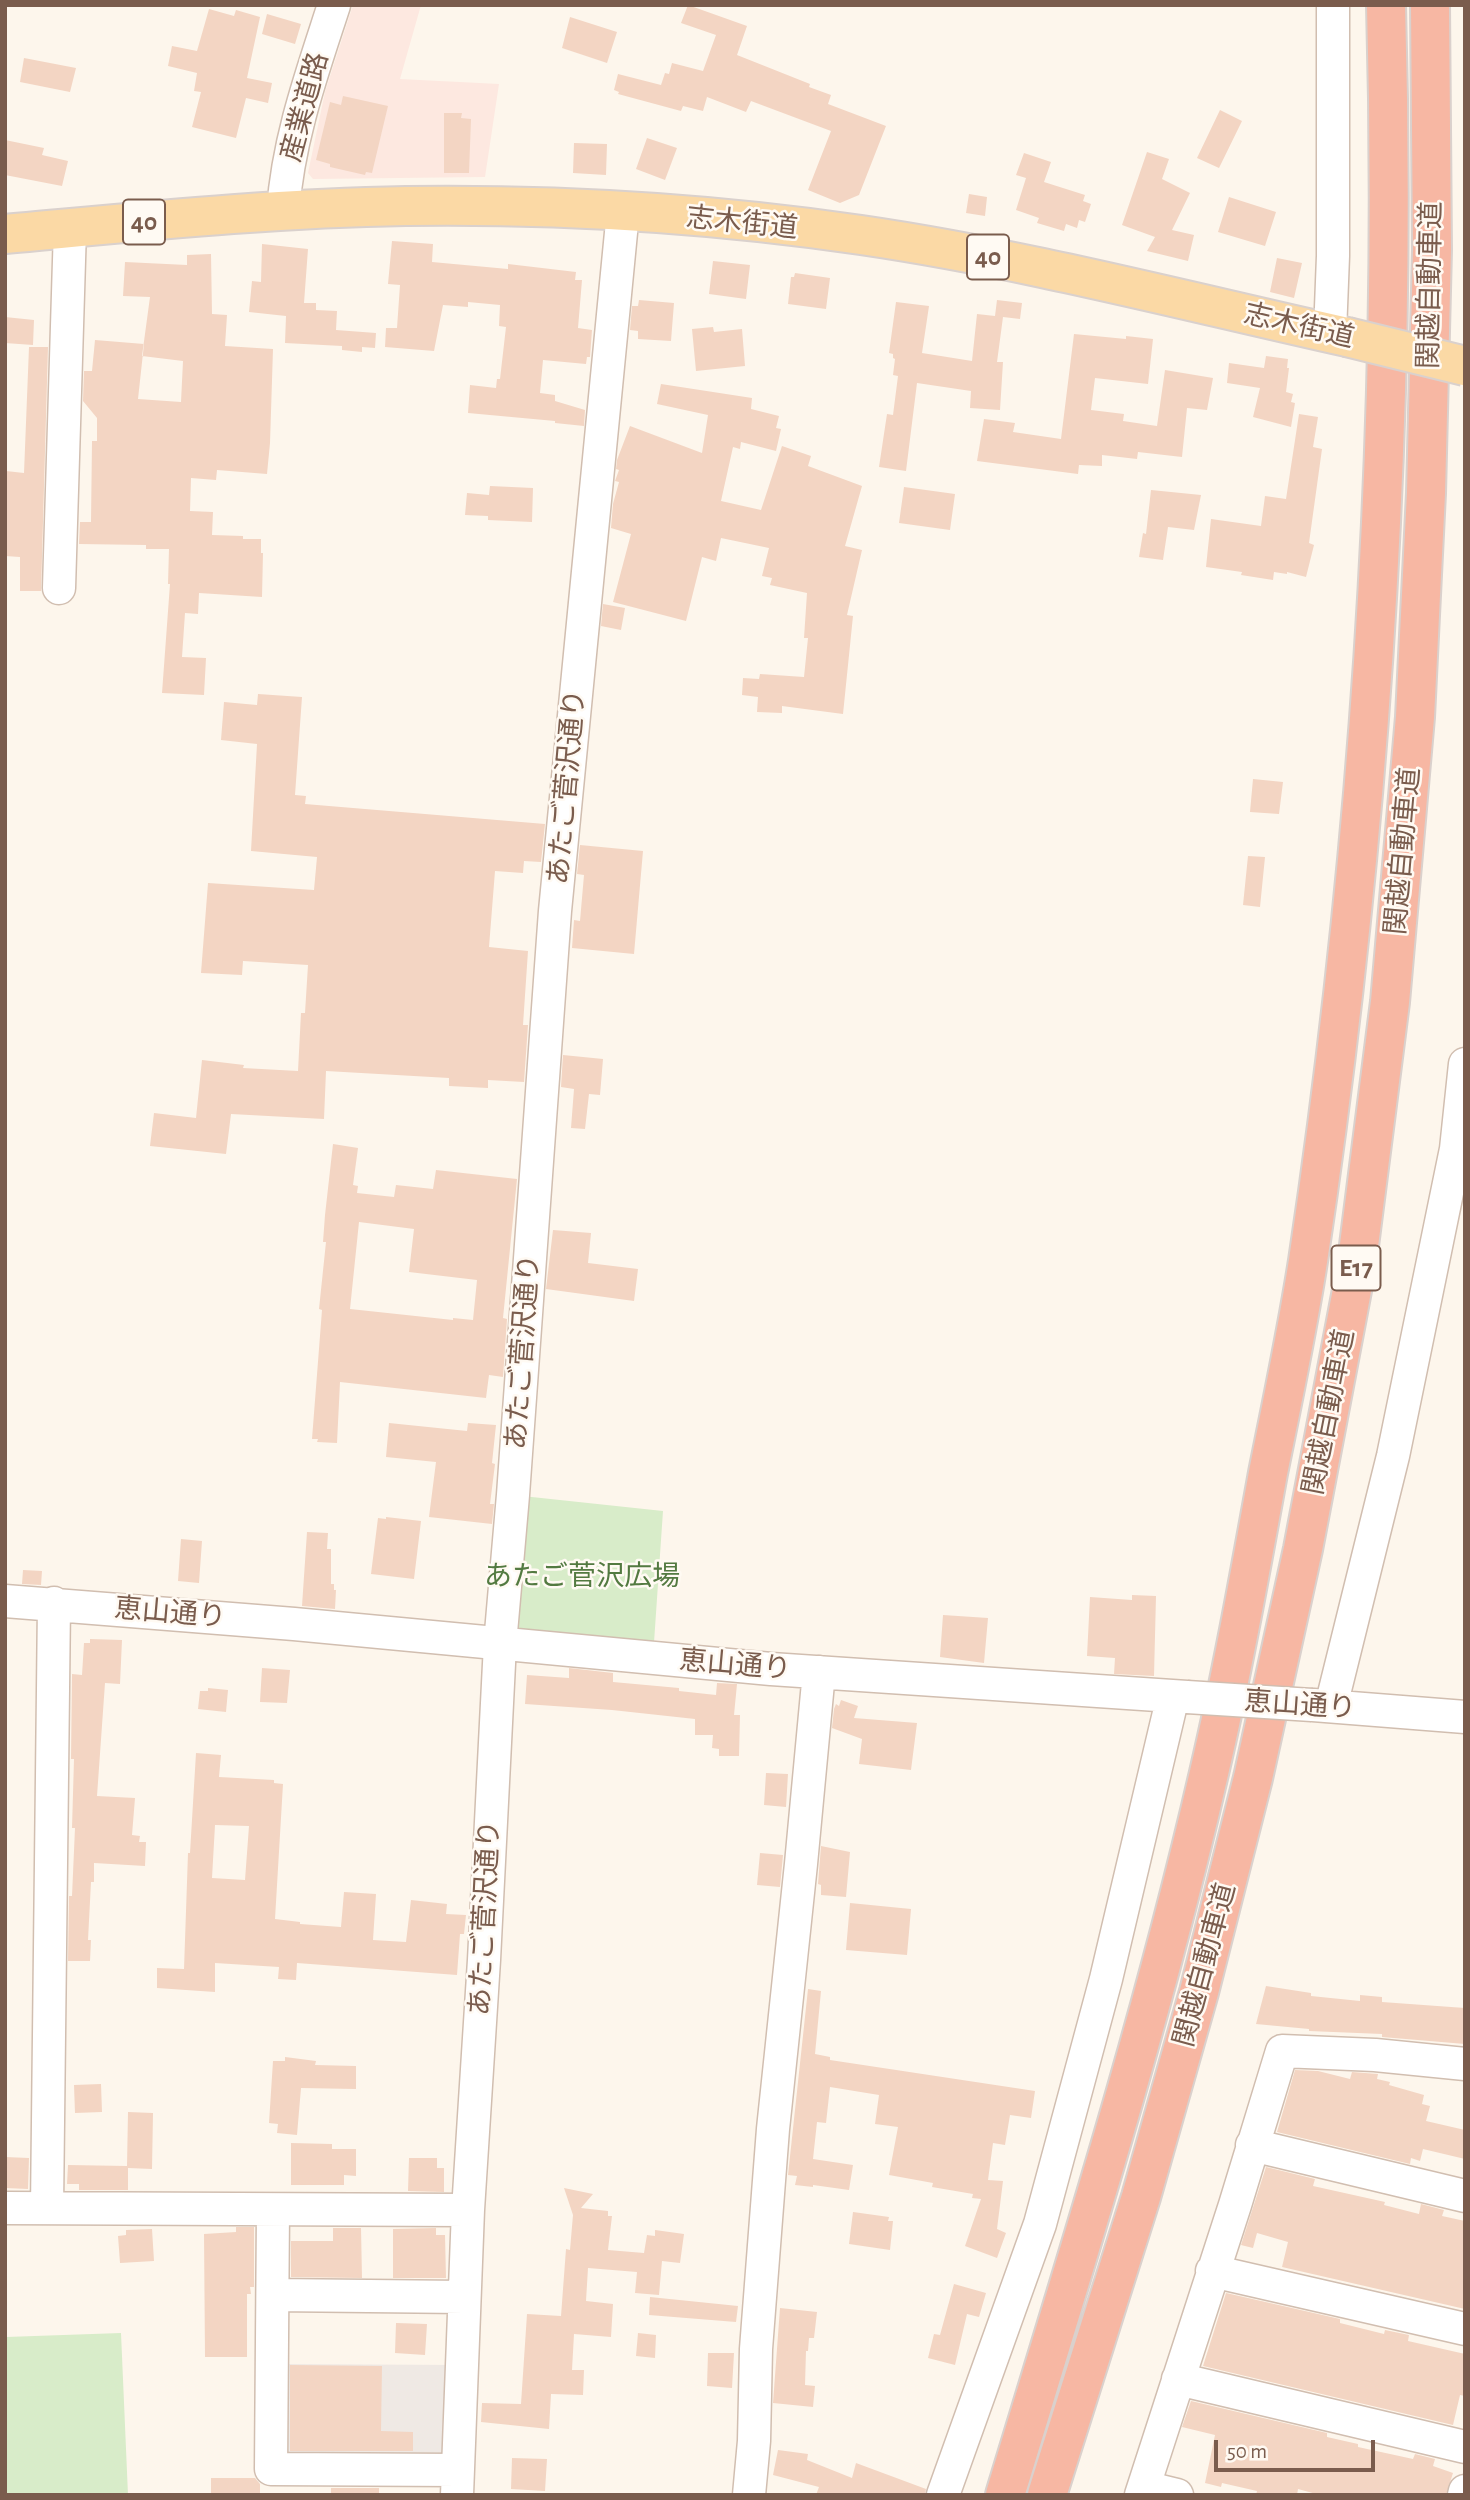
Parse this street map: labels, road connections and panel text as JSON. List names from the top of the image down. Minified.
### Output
{"streets":{"highway":["関越自動車道","E17"],"main road":["40","志木街道"],"street":["産業道路","あたご菅沢通り","恵山通り"]},"crossings":[["産業道路","志木街道"],["志木街道","あたご菅沢通り"],["あたご菅沢通り","恵山通り"]],"parks":["あたご菅沢広場"],"scale_bar":"50 m"}
